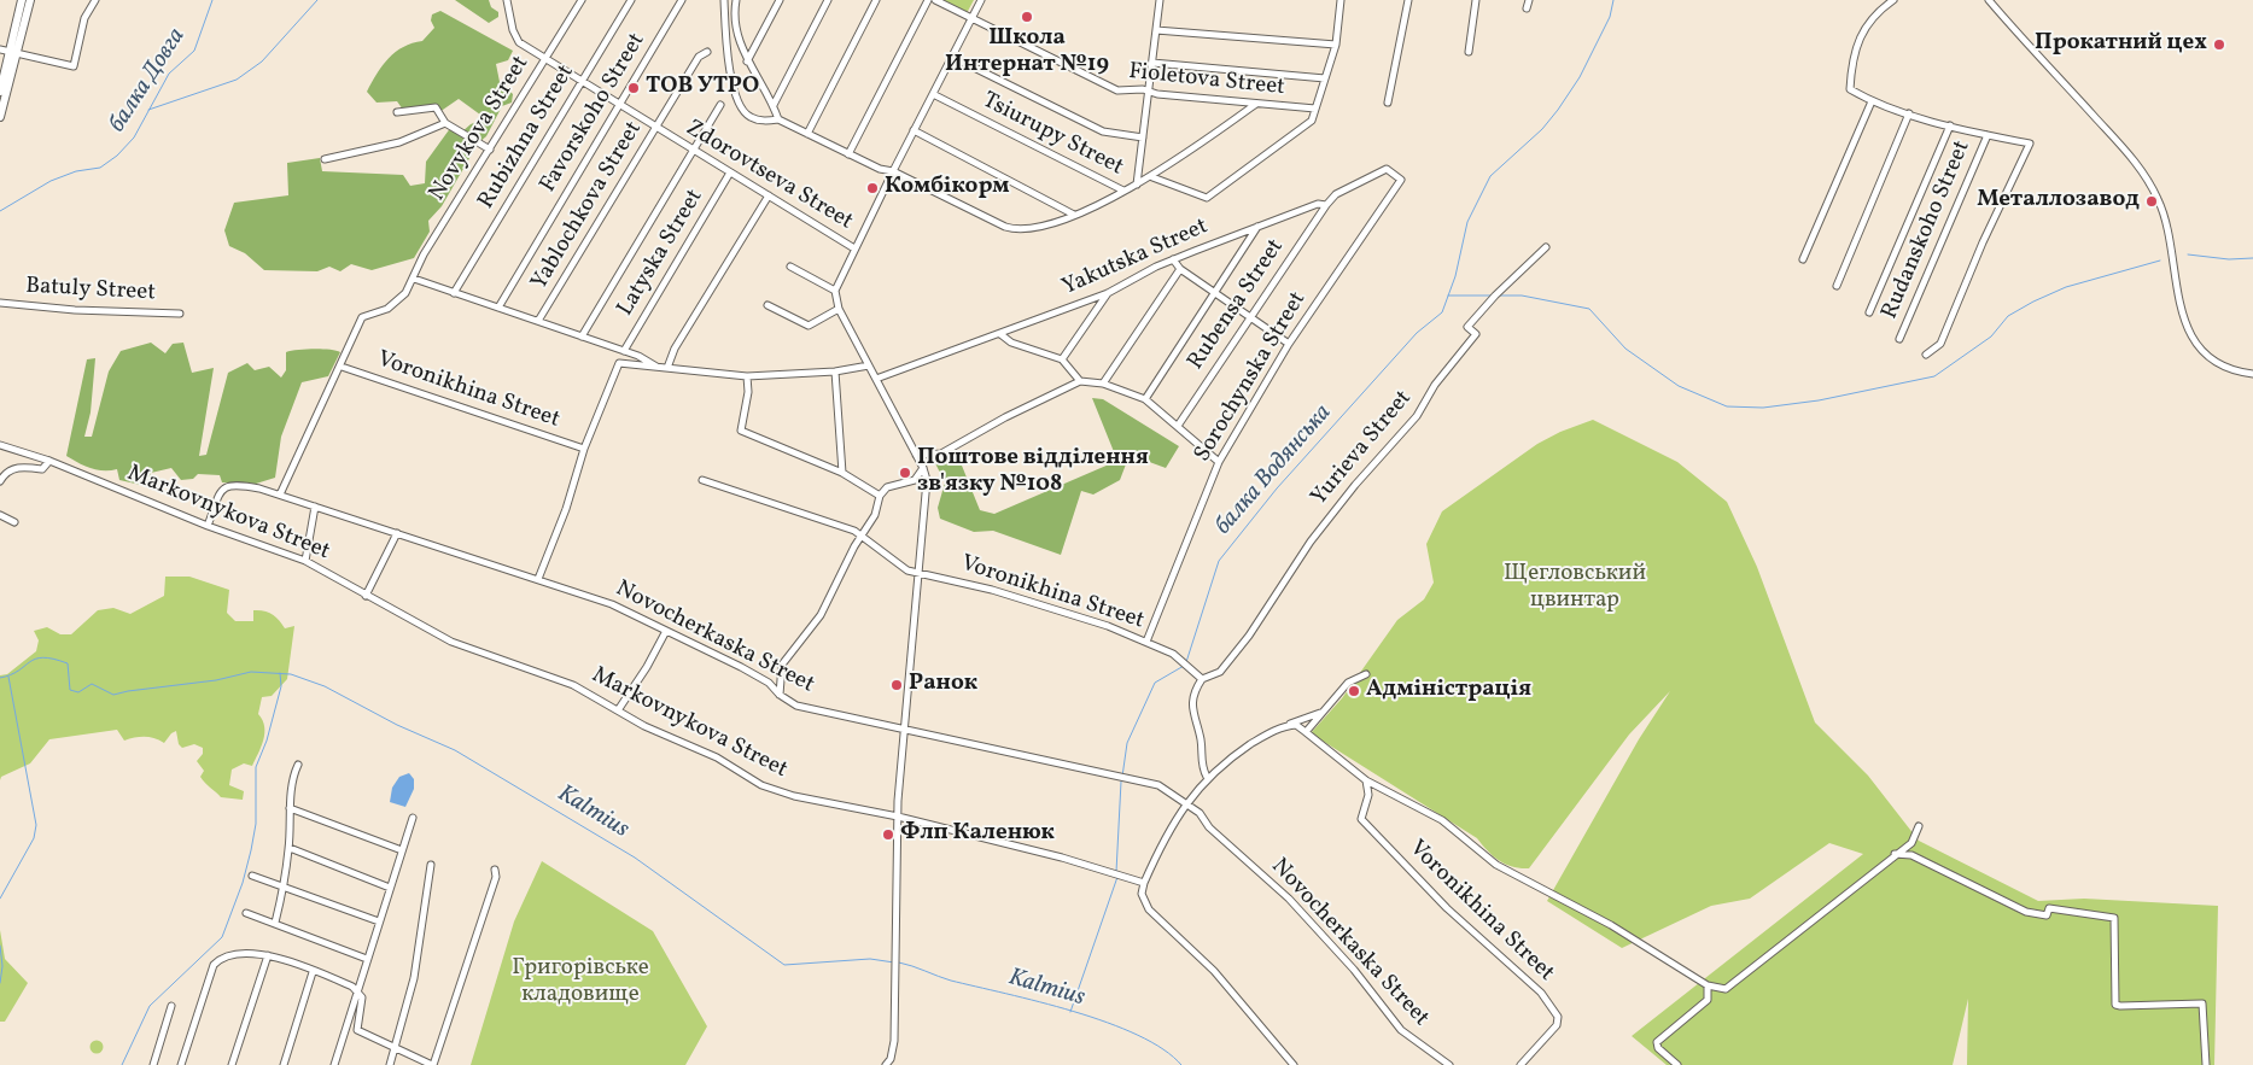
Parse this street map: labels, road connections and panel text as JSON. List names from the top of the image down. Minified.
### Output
{"streets":{"street":["Fioletova Street","Favorskoho Street","Novykova Street","Tsiurupy Street","Rubizhna Street","Zdorovtseva Street","Yablochkova Street","Rudanskoho Street","Latyska Street","Yakutska Street","Batuly Street","Rubensa Street","Sorochynska Street","Voronikhina Street","Yurieva Street","Markovnykova Street","Novocherkaska Street"]},"crossings":[["Favorskoho Street","Zdorovtseva Street"],["Novykova Street","Zdorovtseva Street"],["Novykova Street","Voronikhina Street"],["Novykova Street","Novocherkaska Street"],["Rubizhna Street","Zdorovtseva Street"],["Zdorovtseva Street","Yablochkova Street"],["Zdorovtseva Street","Latyska Street"],["Yakutska Street","Rubensa Street"],["Yakutska Street","Sorochynska Street"],["Sorochynska Street","Voronikhina Street"],["Voronikhina Street","Yurieva Street"],["Voronikhina Street","Novocherkaska Street"],["Markovnykova Street","Novocherkaska Street"]],"water":["балка Довга","балка Водянська","Kalmius"],"parks":["Щегловський цвинтар","Григорівське кладовище"],"places":["Школа Интернат №19","Прокатний цех","ТОВ УТРО","Комбікорм","Металлозавод","Поштове відділення зв'язку №108","Ранок","Адміністрація","Флп Каленюк"]}
